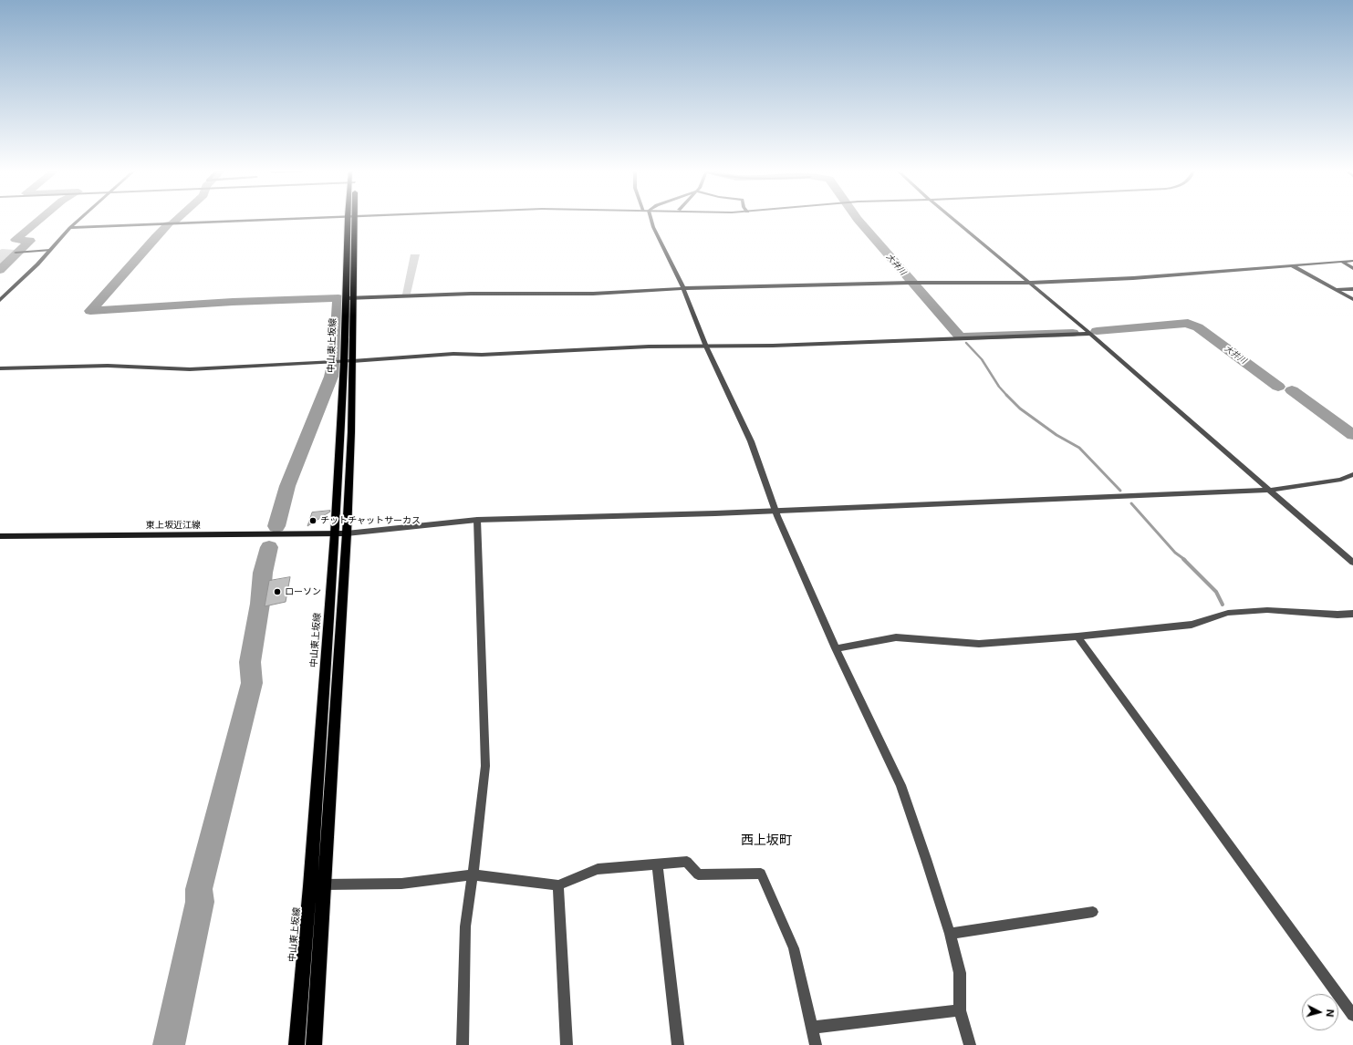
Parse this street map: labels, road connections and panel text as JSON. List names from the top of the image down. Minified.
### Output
{"streets":{"main road":["中山東上坂線","東上坂近江線"]},"crossings":[["中山東上坂線","東上坂近江線"]],"districts":["西上坂町"],"water":["大井川"],"places":["チットチャットサーカス","ローソン"],"north":"right"}
